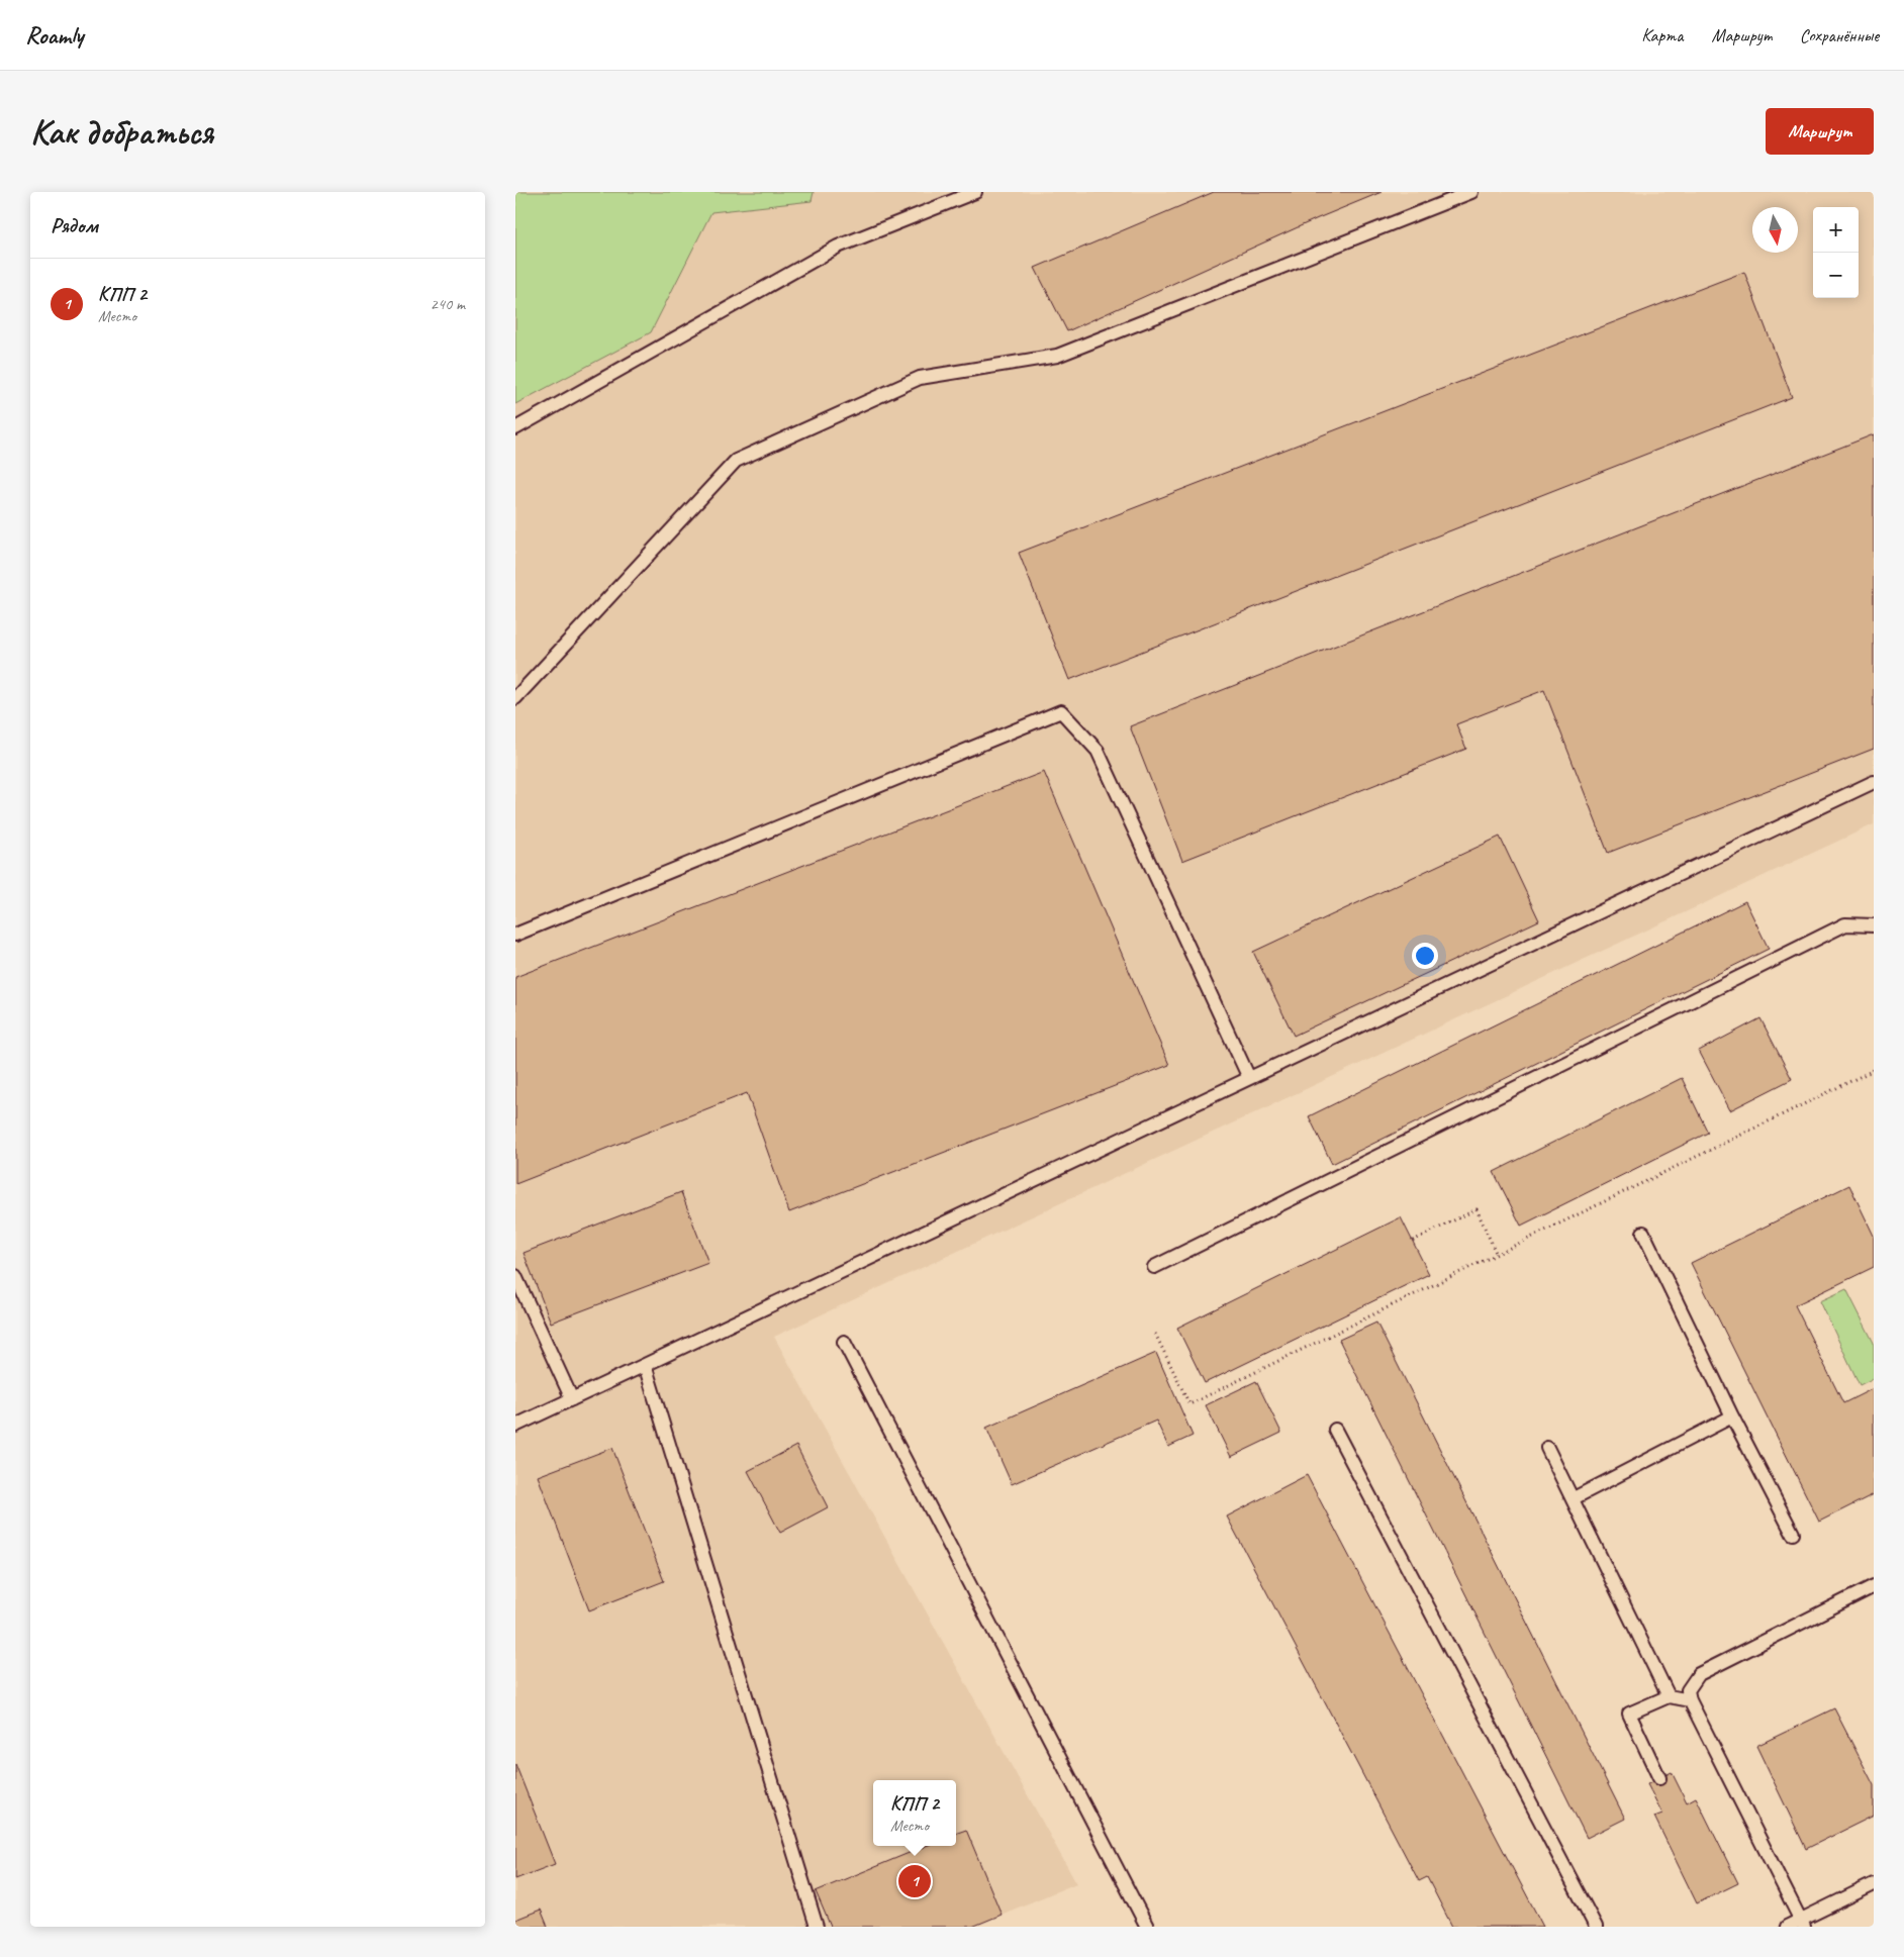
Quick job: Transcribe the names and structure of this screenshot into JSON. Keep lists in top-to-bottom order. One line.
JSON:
{"north":"bottom","page":{"header":"Roamly","nav":["Карта","Маршрут","Сохранённые"],"buttons":"Маршрут","title":"Как добраться","heading":"Рядом","map_buttons":["+","−"],"list":[{"mark":"1","name":"КПП 2","note":"Место","value":"240 m"}],"popup":["КПП 2","Место"],"pins":"1"}}
